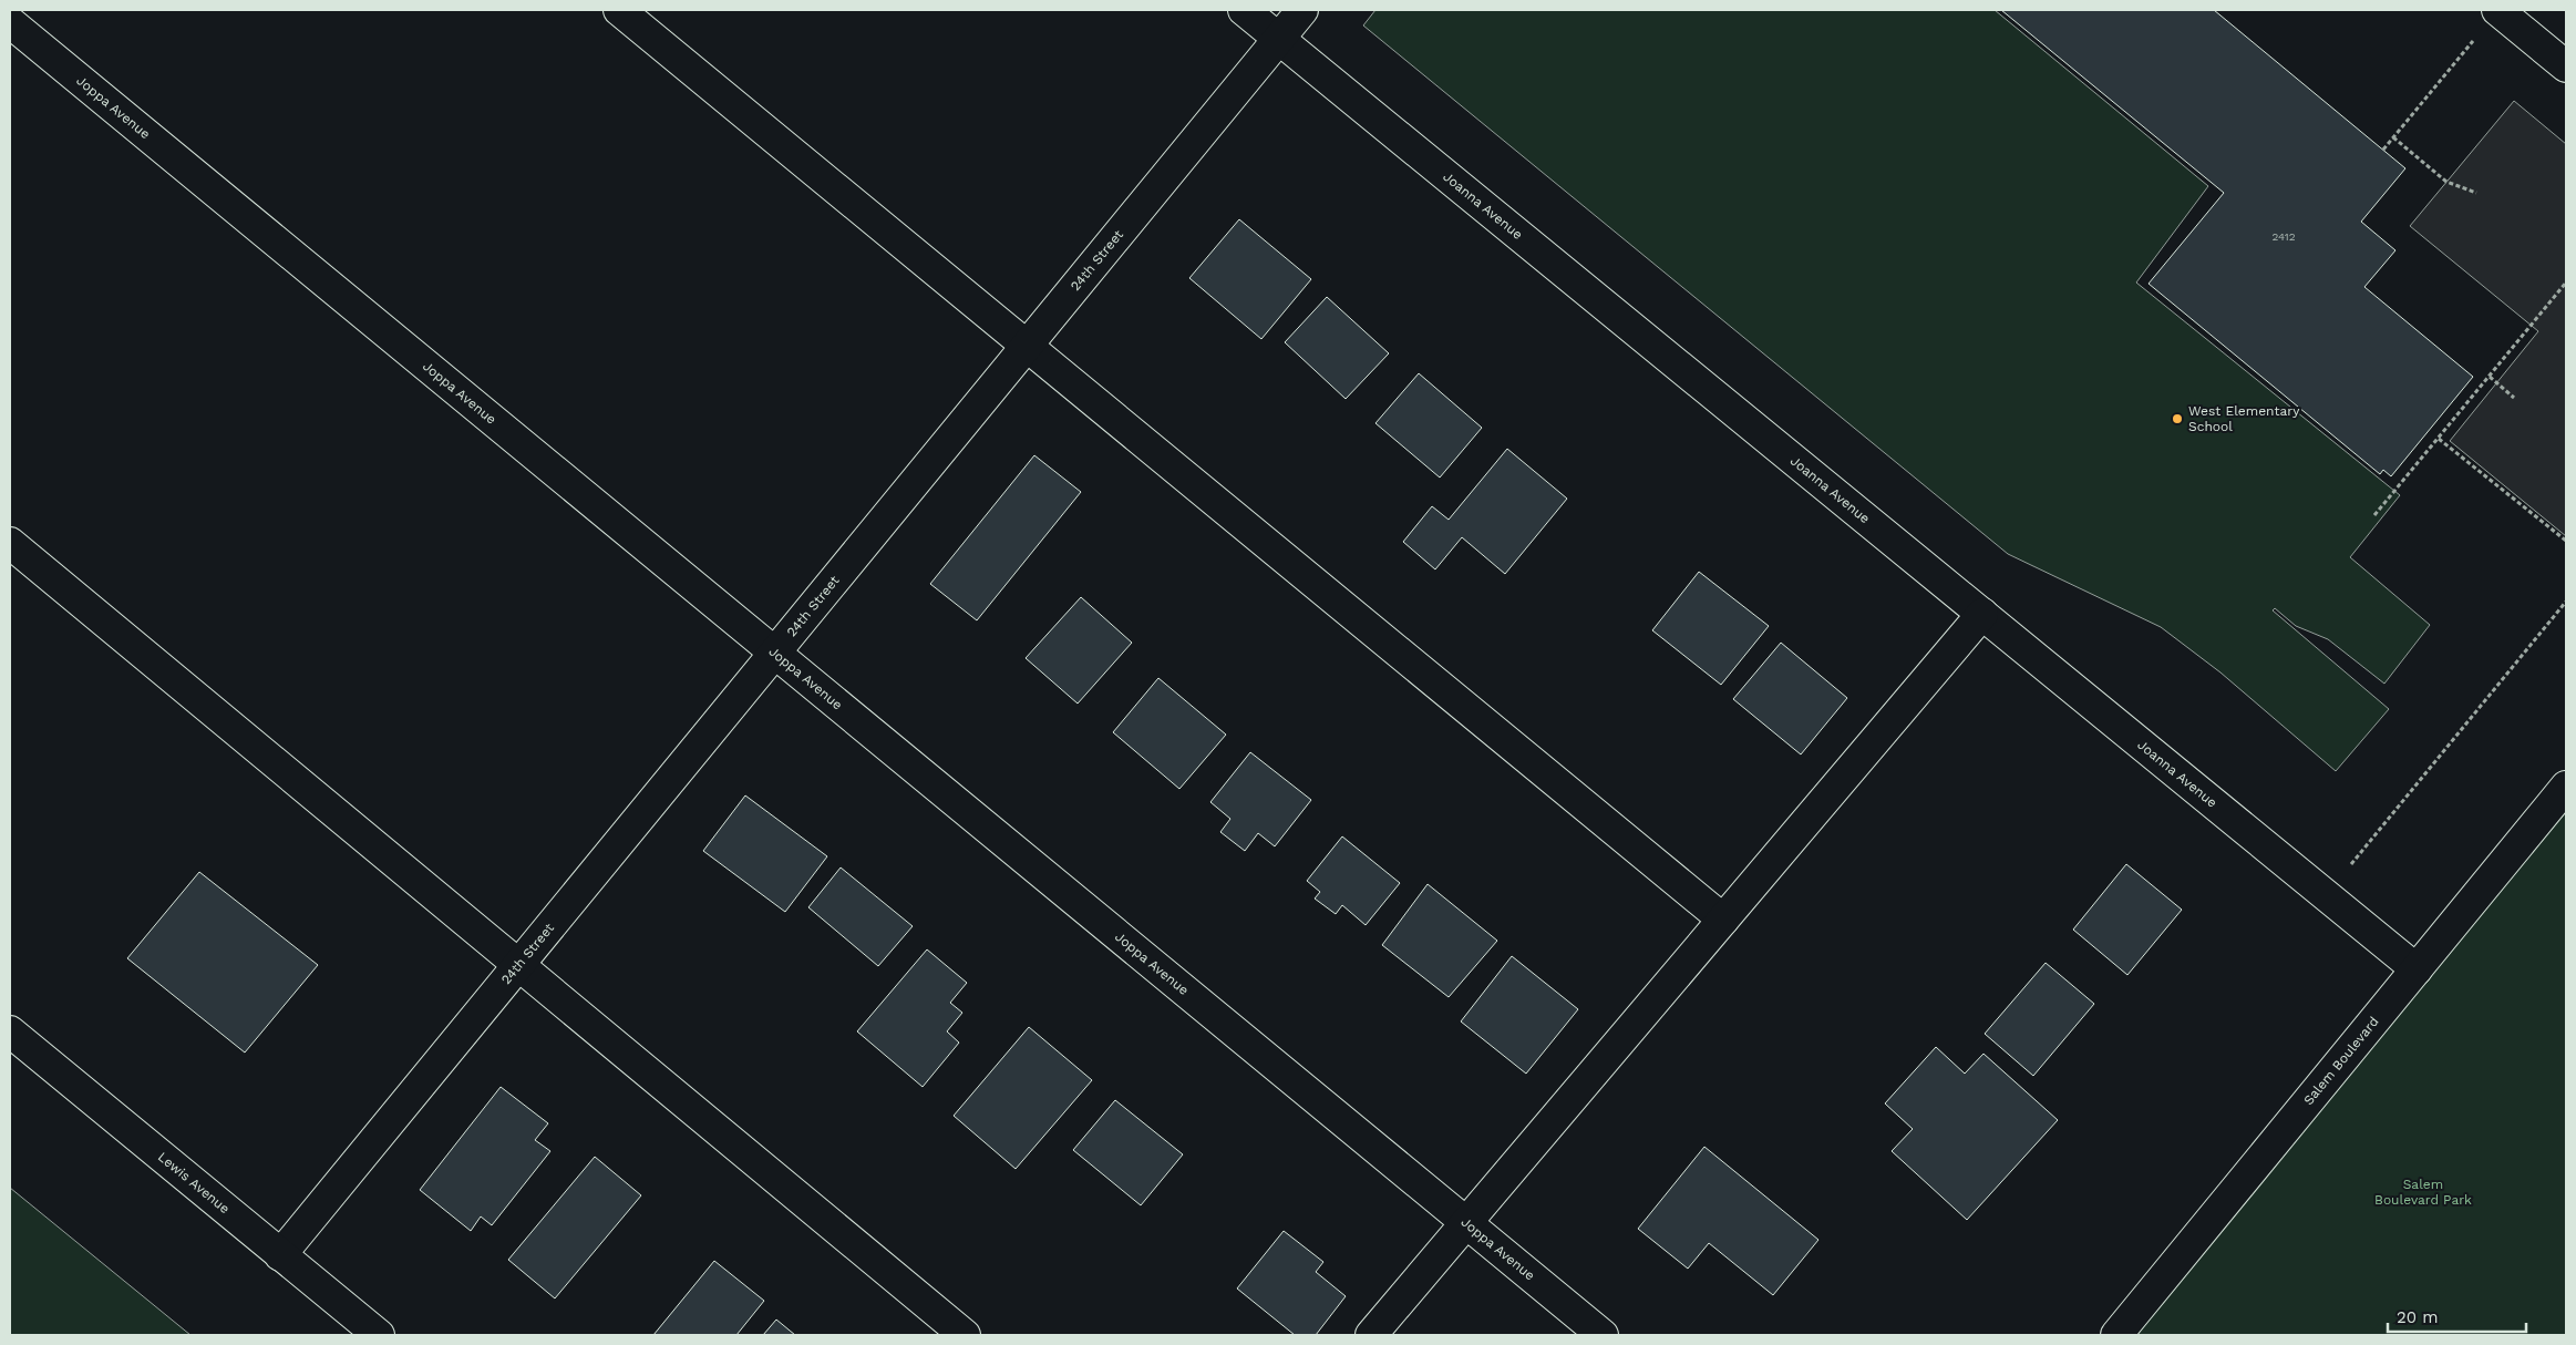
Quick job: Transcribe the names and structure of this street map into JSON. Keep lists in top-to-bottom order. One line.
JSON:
{"streets":{"street":["Joppa Avenue","Joanna Avenue","24th Street","Salem Boulevard","Lewis Avenue"]},"crossings":[["Joppa Avenue","24th Street"],["Joanna Avenue","24th Street"],["Joanna Avenue","Salem Boulevard"],["24th Street","Lewis Avenue"]],"parks":["Salem Boulevard Park"],"places":["West Elementary School"],"house_numbers":["2412"],"scale_bar":"20 m"}
